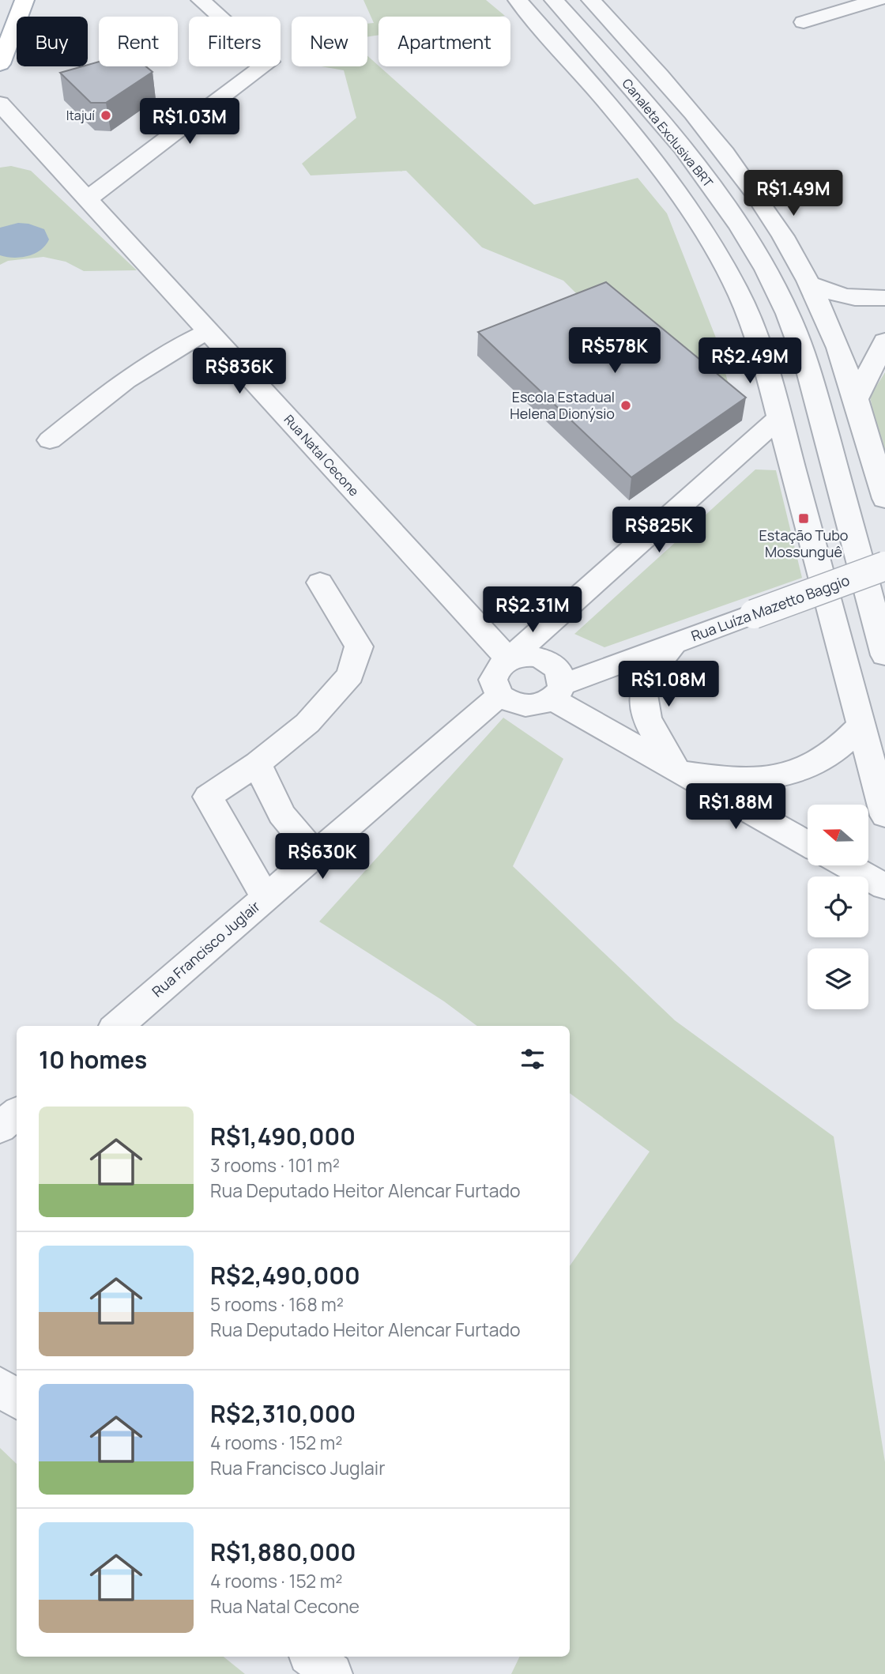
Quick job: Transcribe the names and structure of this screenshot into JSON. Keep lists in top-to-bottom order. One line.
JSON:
{"streets":{"street":["Canaleta Exclusiva BRT","Rua Natal Cecone","Rua Luíza Mazetto Baggio","Rua Francisco Juglair"]},"crossings":[["Rua Natal Cecone","Rua Luíza Mazetto Baggio"],["Rua Natal Cecone","Rua Francisco Juglair"],["Rua Luíza Mazetto Baggio","Rua Francisco Juglair"]],"places":{"other":["Itajuí","Escola Estadual Helena Dionýsio"],"transit":["Estação Tubo Mossunguê"]},"north":"left","page":{"chip":["Buy","Rent","Filters","New","Apartment"],"price":["R$1.03M","R$1.49M","R$578K","R$2.49M","R$836K","R$825K","R$2.31M","R$1.08M","R$1.88M","R$630K"],"heading":"10 homes","list":[{"name":"R$1,490,000","note":"3 rooms · 101 m² · Rua Deputado Heitor Alencar Furtado"},{"name":"R$2,490,000","note":"5 rooms · 168 m² · Rua Deputado Heitor Alencar Furtado"},{"name":"R$2,310,000","note":"4 rooms · 152 m² · Rua Francisco Juglair"},{"name":"R$1,880,000","note":"4 rooms · 152 m² · Rua Natal Cecone"}]}}
